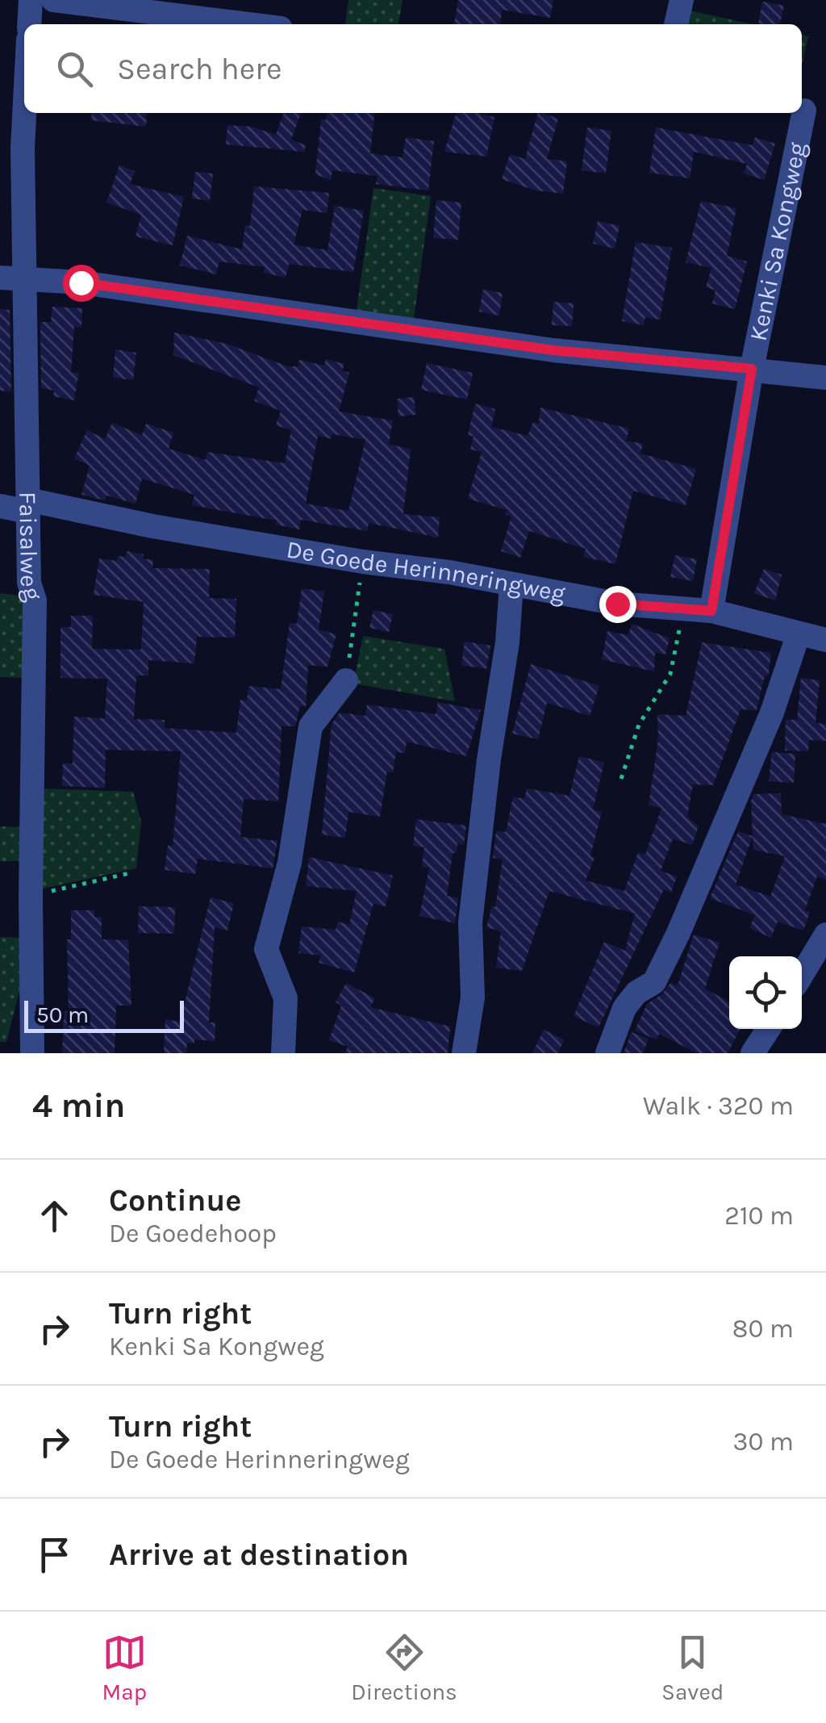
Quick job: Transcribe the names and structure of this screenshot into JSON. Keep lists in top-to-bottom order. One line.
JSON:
{"streets":{"street":["Kenki Sa Kongweg","Faisalweg","De Goede Herinneringweg"]},"crossings":[["Kenki Sa Kongweg","De Goede Herinneringweg"],["Faisalweg","De Goede Herinneringweg"]],"scale_bar":"50 m","page":{"search":"Search here","scale":"50 m","heading":["4 min","Walk · 320 m"],"list":[["Continue","De Goedehoop","210 m"],["Turn right","Kenki Sa Kongweg","80 m"],["Turn right","De Goede Herinneringweg","30 m"],"Arrive at destination"],"nav":["Map","Directions","Saved"]}}
